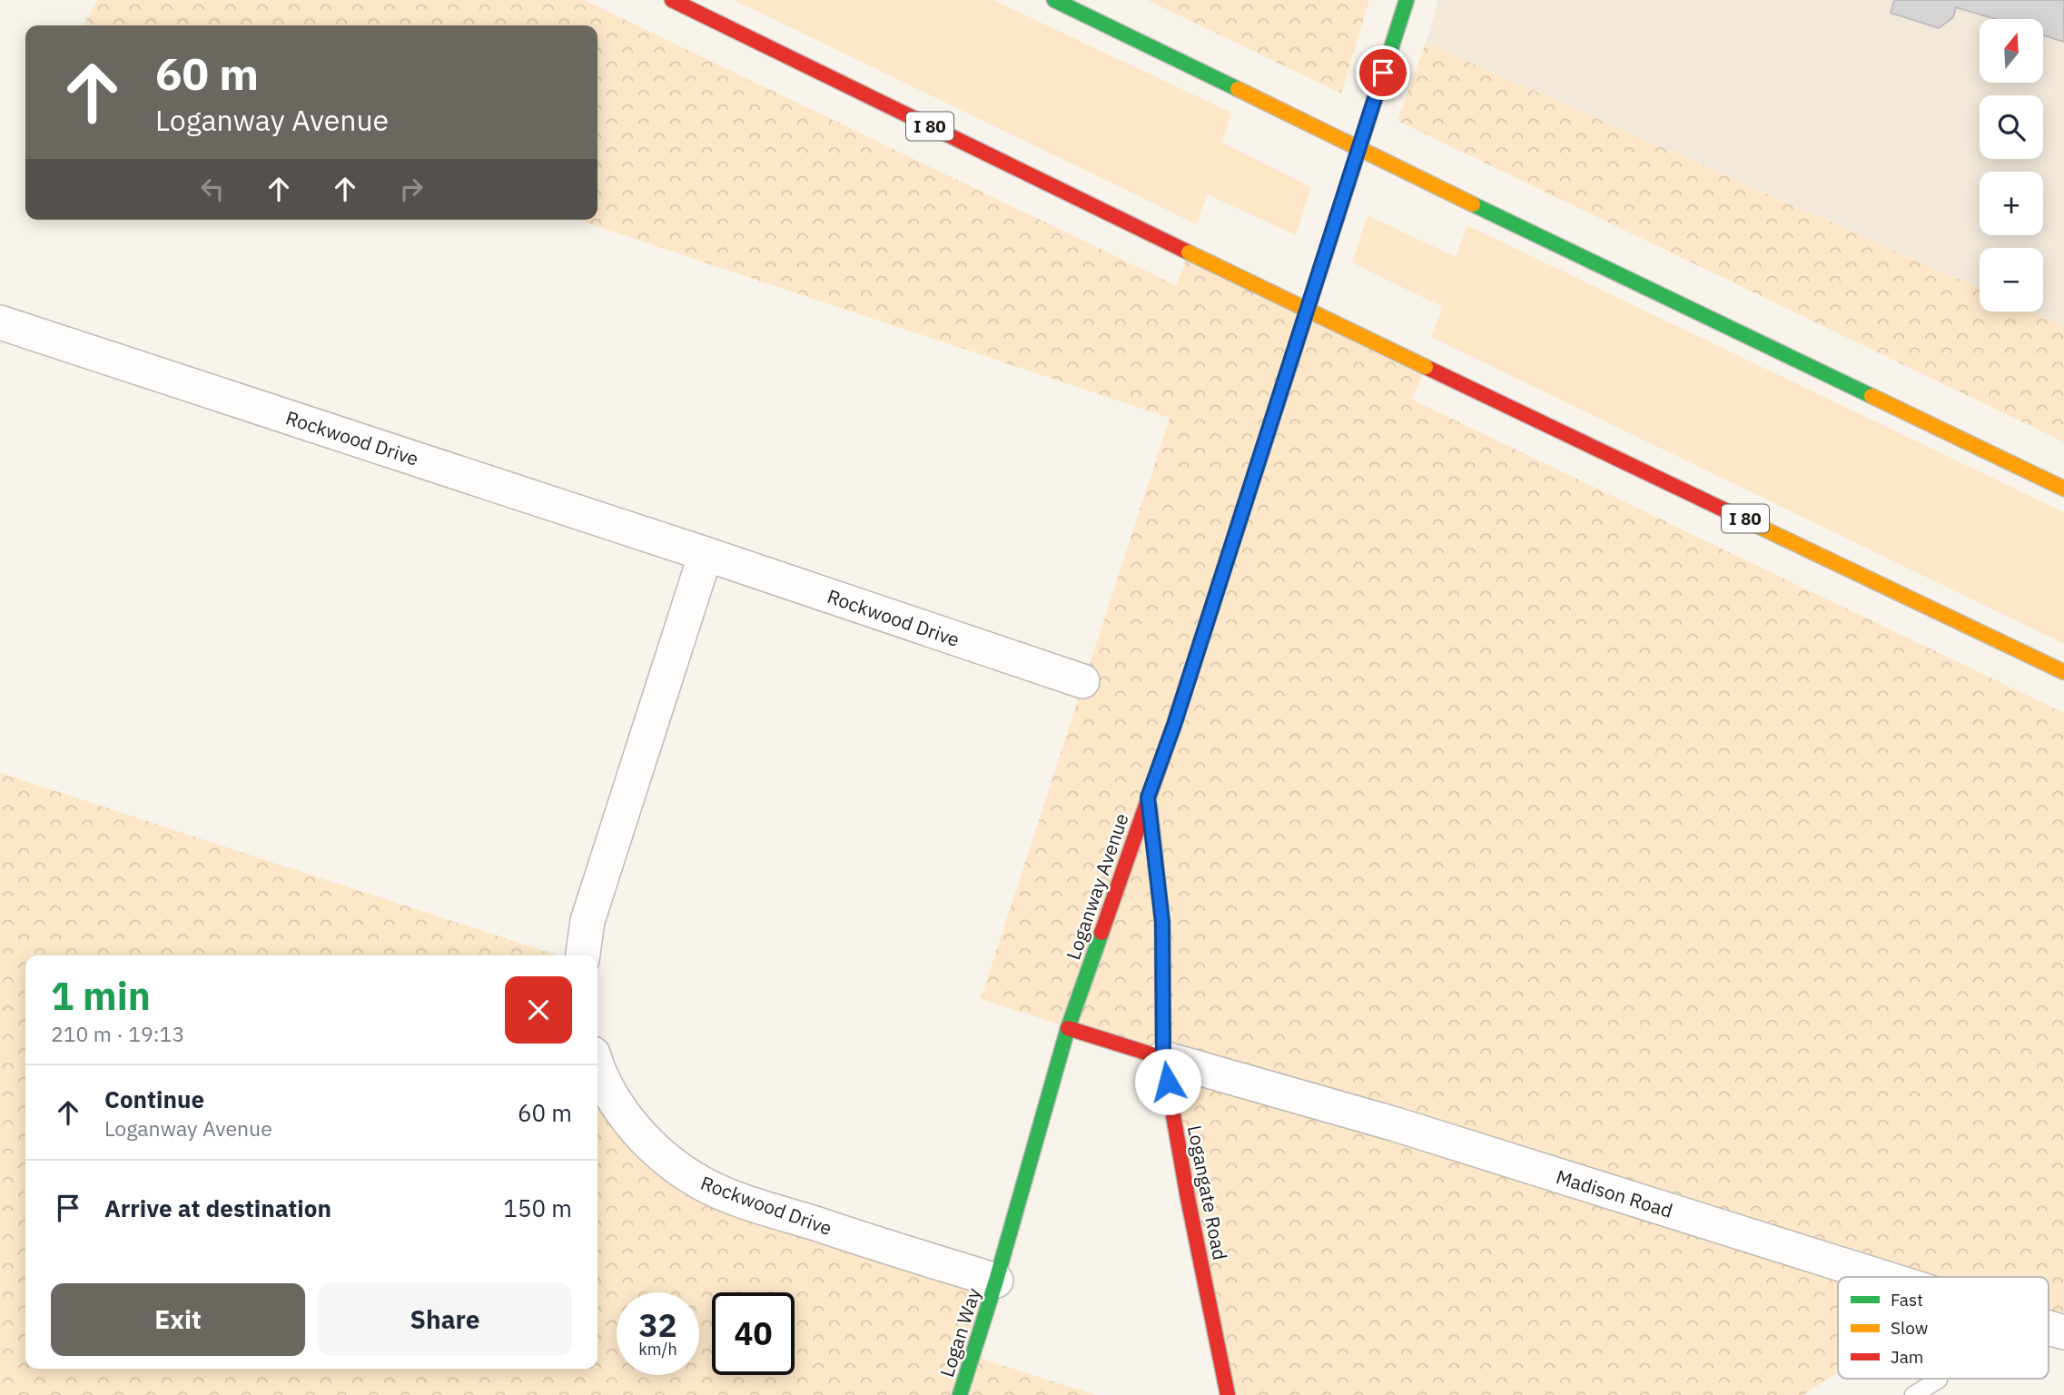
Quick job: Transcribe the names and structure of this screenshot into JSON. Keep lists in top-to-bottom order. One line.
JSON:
{"streets":{"main road":["I 80","Loganway Avenue","Logangate Road","Logan Way"],"street":["Rockwood Drive","Madison Road"]},"crossings":[["Rockwood Drive","Loganway Avenue"],["Rockwood Drive","Logan Way"],["Loganway Avenue","Logangate Road"],["Loganway Avenue","Logan Way"],["Logangate Road","Madison Road"]],"legend":["Fast","Slow","Jam"],"north":"top","page":{"map_buttons":["+","−"],"turn":["60 m","Loganway Avenue"],"heading":["1 min","210 m · 19:13"],"list":[{"name":"Continue","note":"Loganway Avenue","value":"60 m"},{"name":"Arrive at destination","value":"150 m"}],"buttons":["Exit","Share"],"speed":"32 km/h","limit":"40"}}
